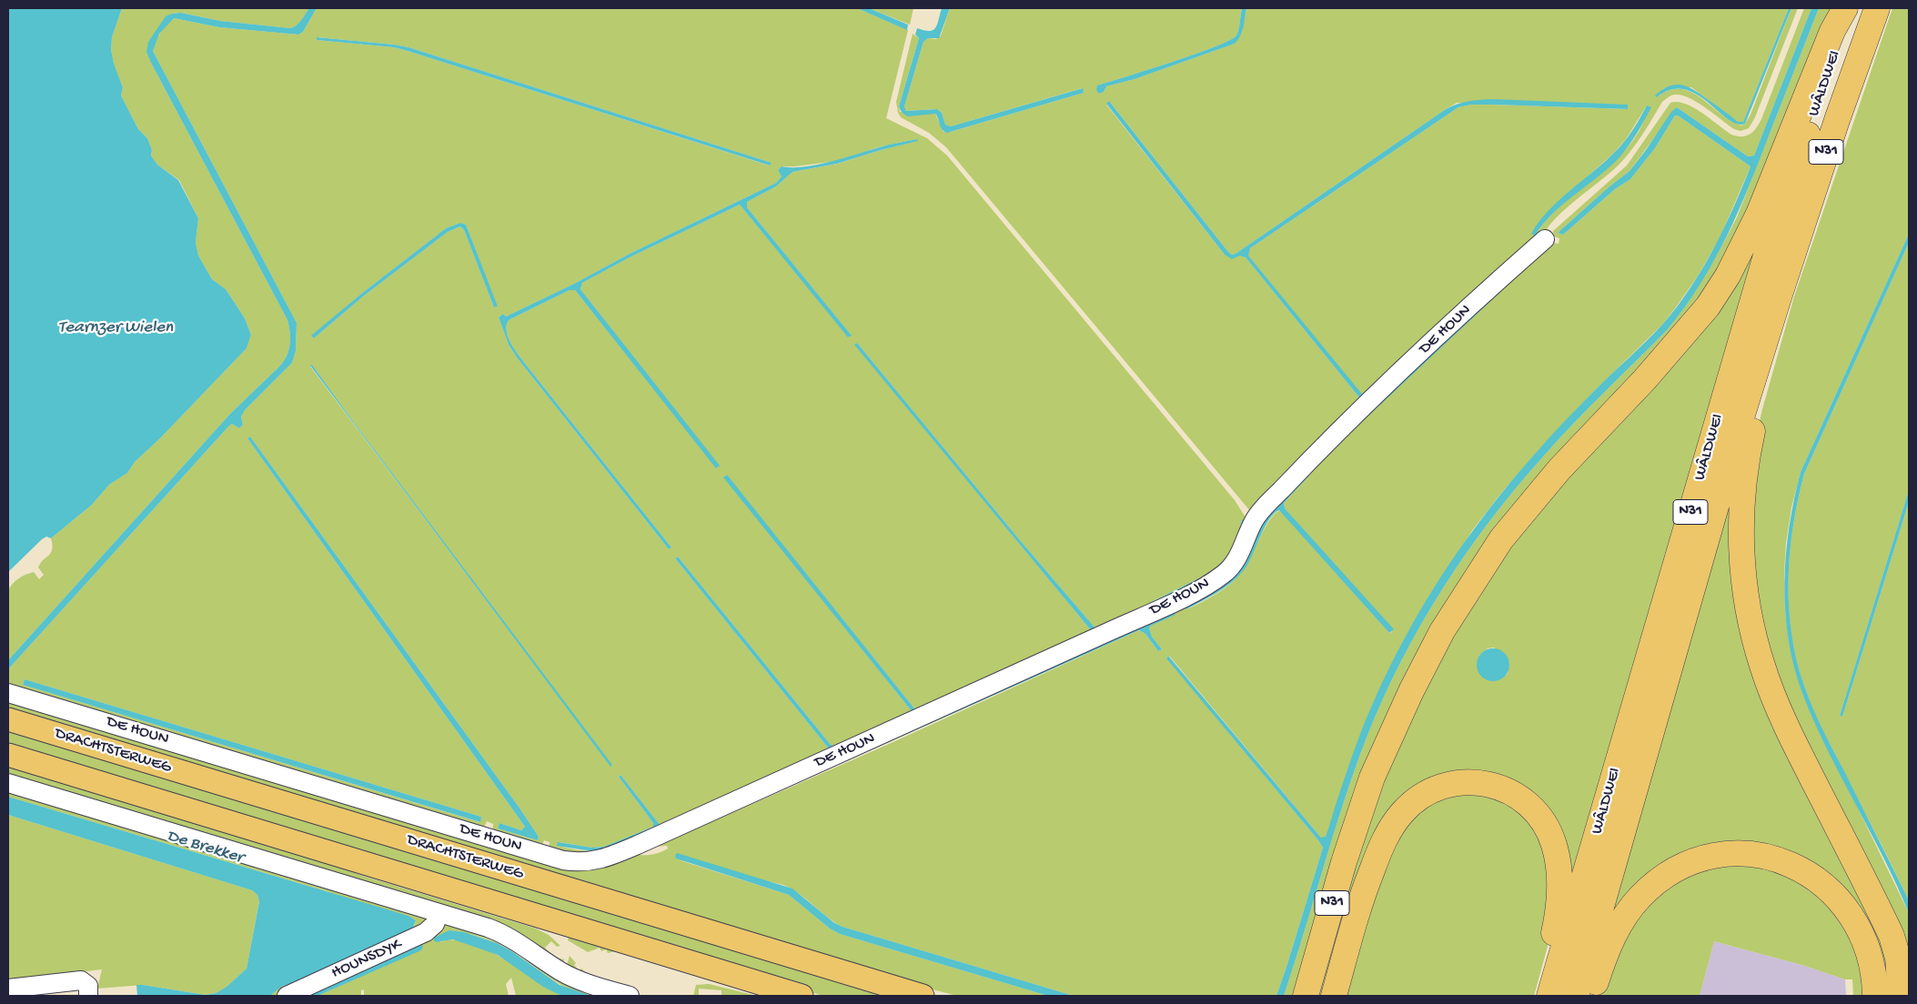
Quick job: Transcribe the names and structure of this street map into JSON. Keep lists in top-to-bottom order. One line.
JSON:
{"streets":{"highway":["WÂLDWEI","N31"],"main road":["DRACHTSTERWEG"],"street":["DE HOUN","HOUNSDYK"]},"crossings":[["WÂLDWEI","N31"]],"water":["Tearnzer Wielen","De Brekker"]}
